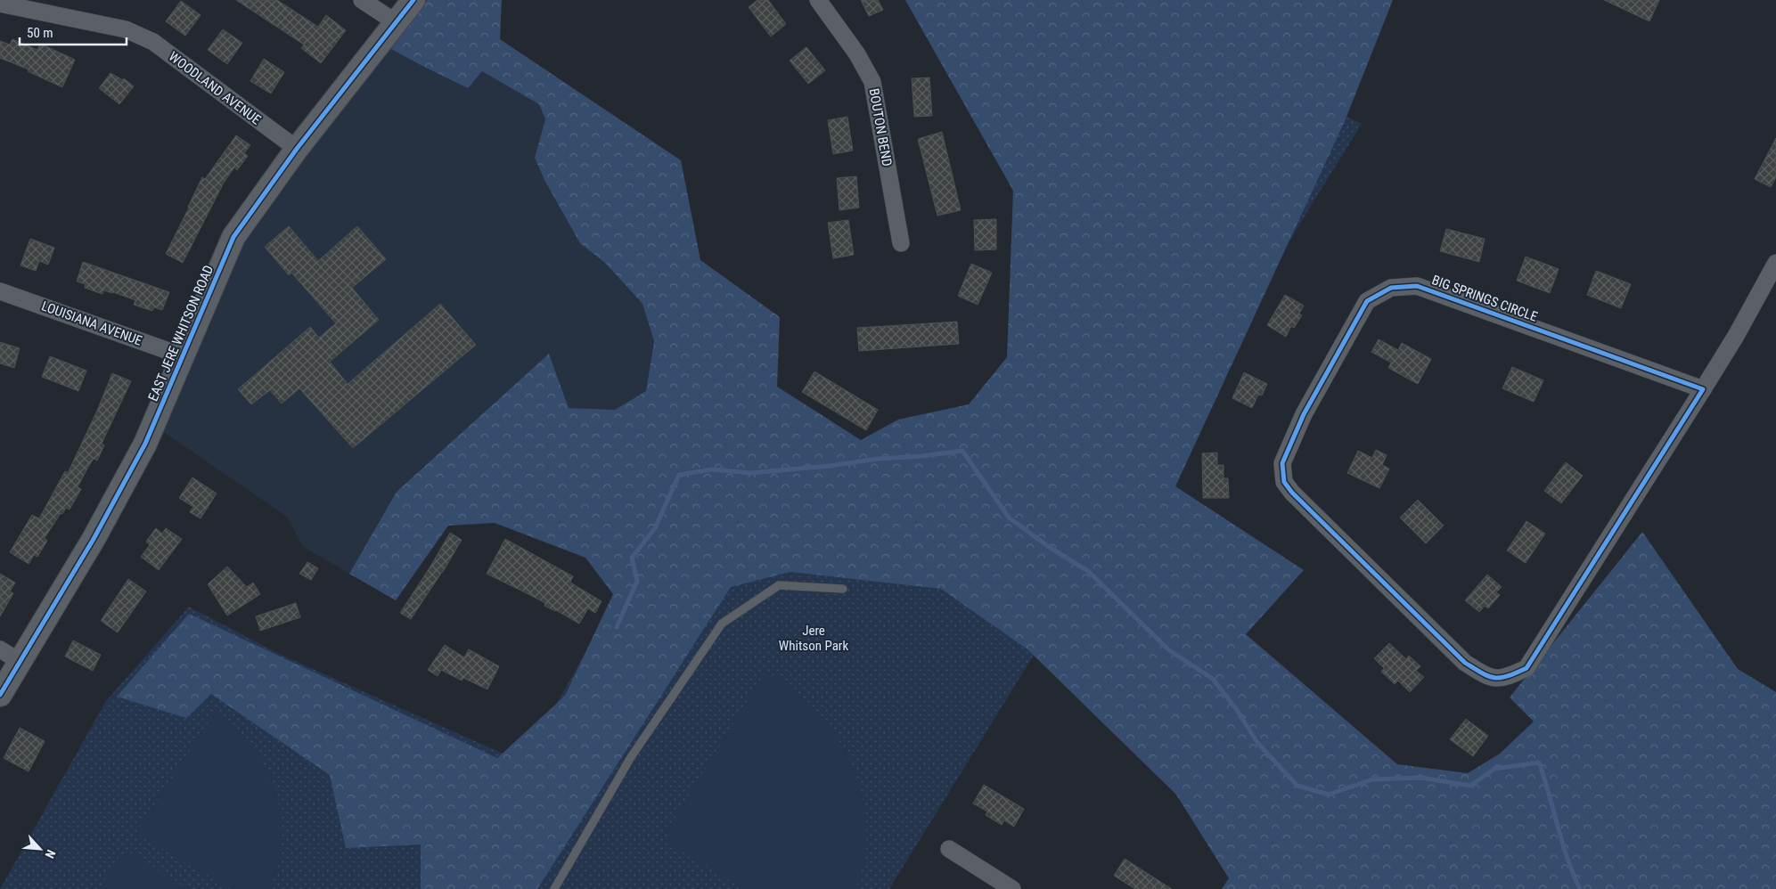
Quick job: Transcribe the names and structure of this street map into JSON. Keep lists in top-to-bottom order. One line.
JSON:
{"streets":{"street":["WOODLAND AVENUE","BOUTON BEND","BIG SPRINGS CIRCLE","LOUISIANA AVENUE","EAST JERE WHITSON ROAD"]},"crossings":[["WOODLAND AVENUE","EAST JERE WHITSON ROAD"],["LOUISIANA AVENUE","EAST JERE WHITSON ROAD"]],"parks":["Jere Whitson Park"],"scale_bar":"50 m","north":"bottom right"}
